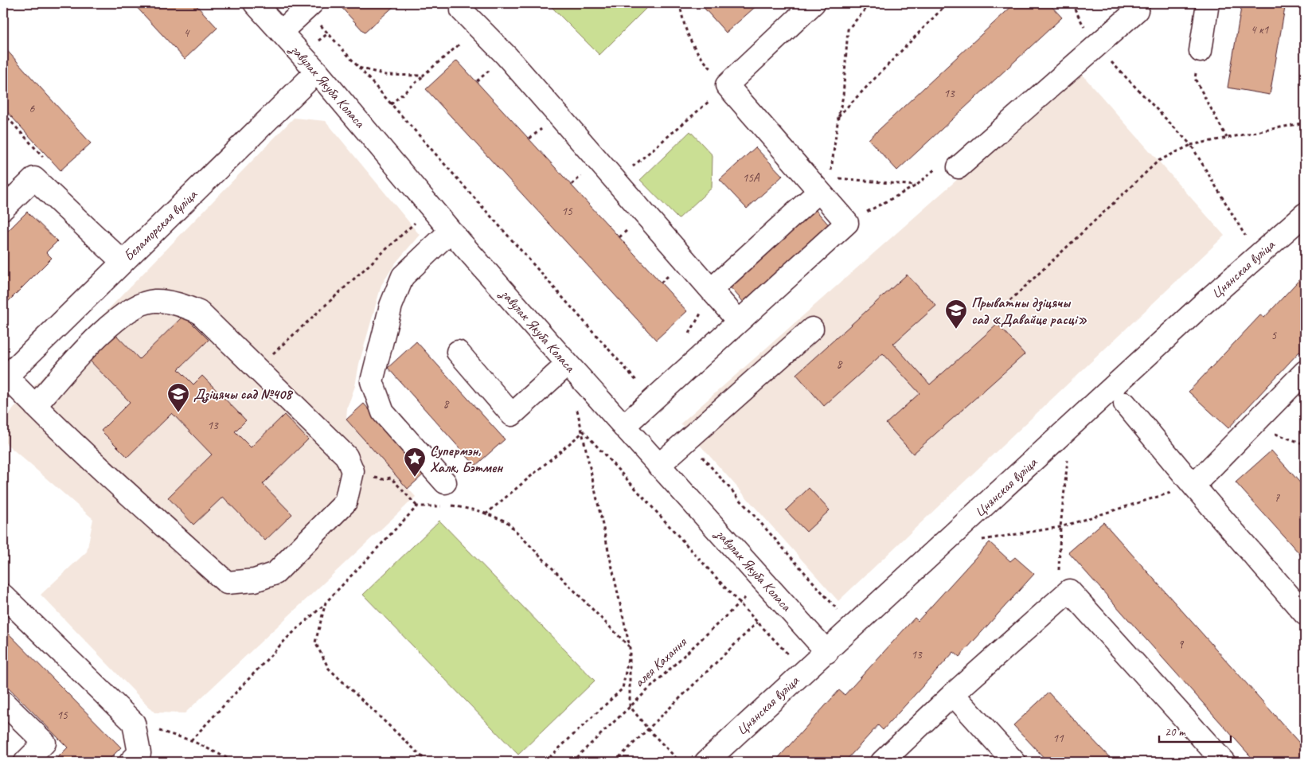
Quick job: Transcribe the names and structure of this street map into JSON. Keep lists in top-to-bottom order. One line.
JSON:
{"streets":{"street":["завулак Якуба Коласа","Беламорская вуліца","Цнянская вуліца"],"path":["алея Кахання"]},"crossings":[["завулак Якуба Коласа","Беламорская вуліца"],["завулак Якуба Коласа","Цнянская вуліца"],["завулак Якуба Коласа","алея Кахання"]],"places":{"school or university":["Прыватны дзіцячы сад «Давайце расці»","Дзіцячы сад №408"],"place":["Супермэн, Халк, Бэтмен"]},"house_numbers":["4 к1","4","13","6","15А","15","5","8","8","13","7","9","13","15","11"],"scale_bar":"20 m"}
